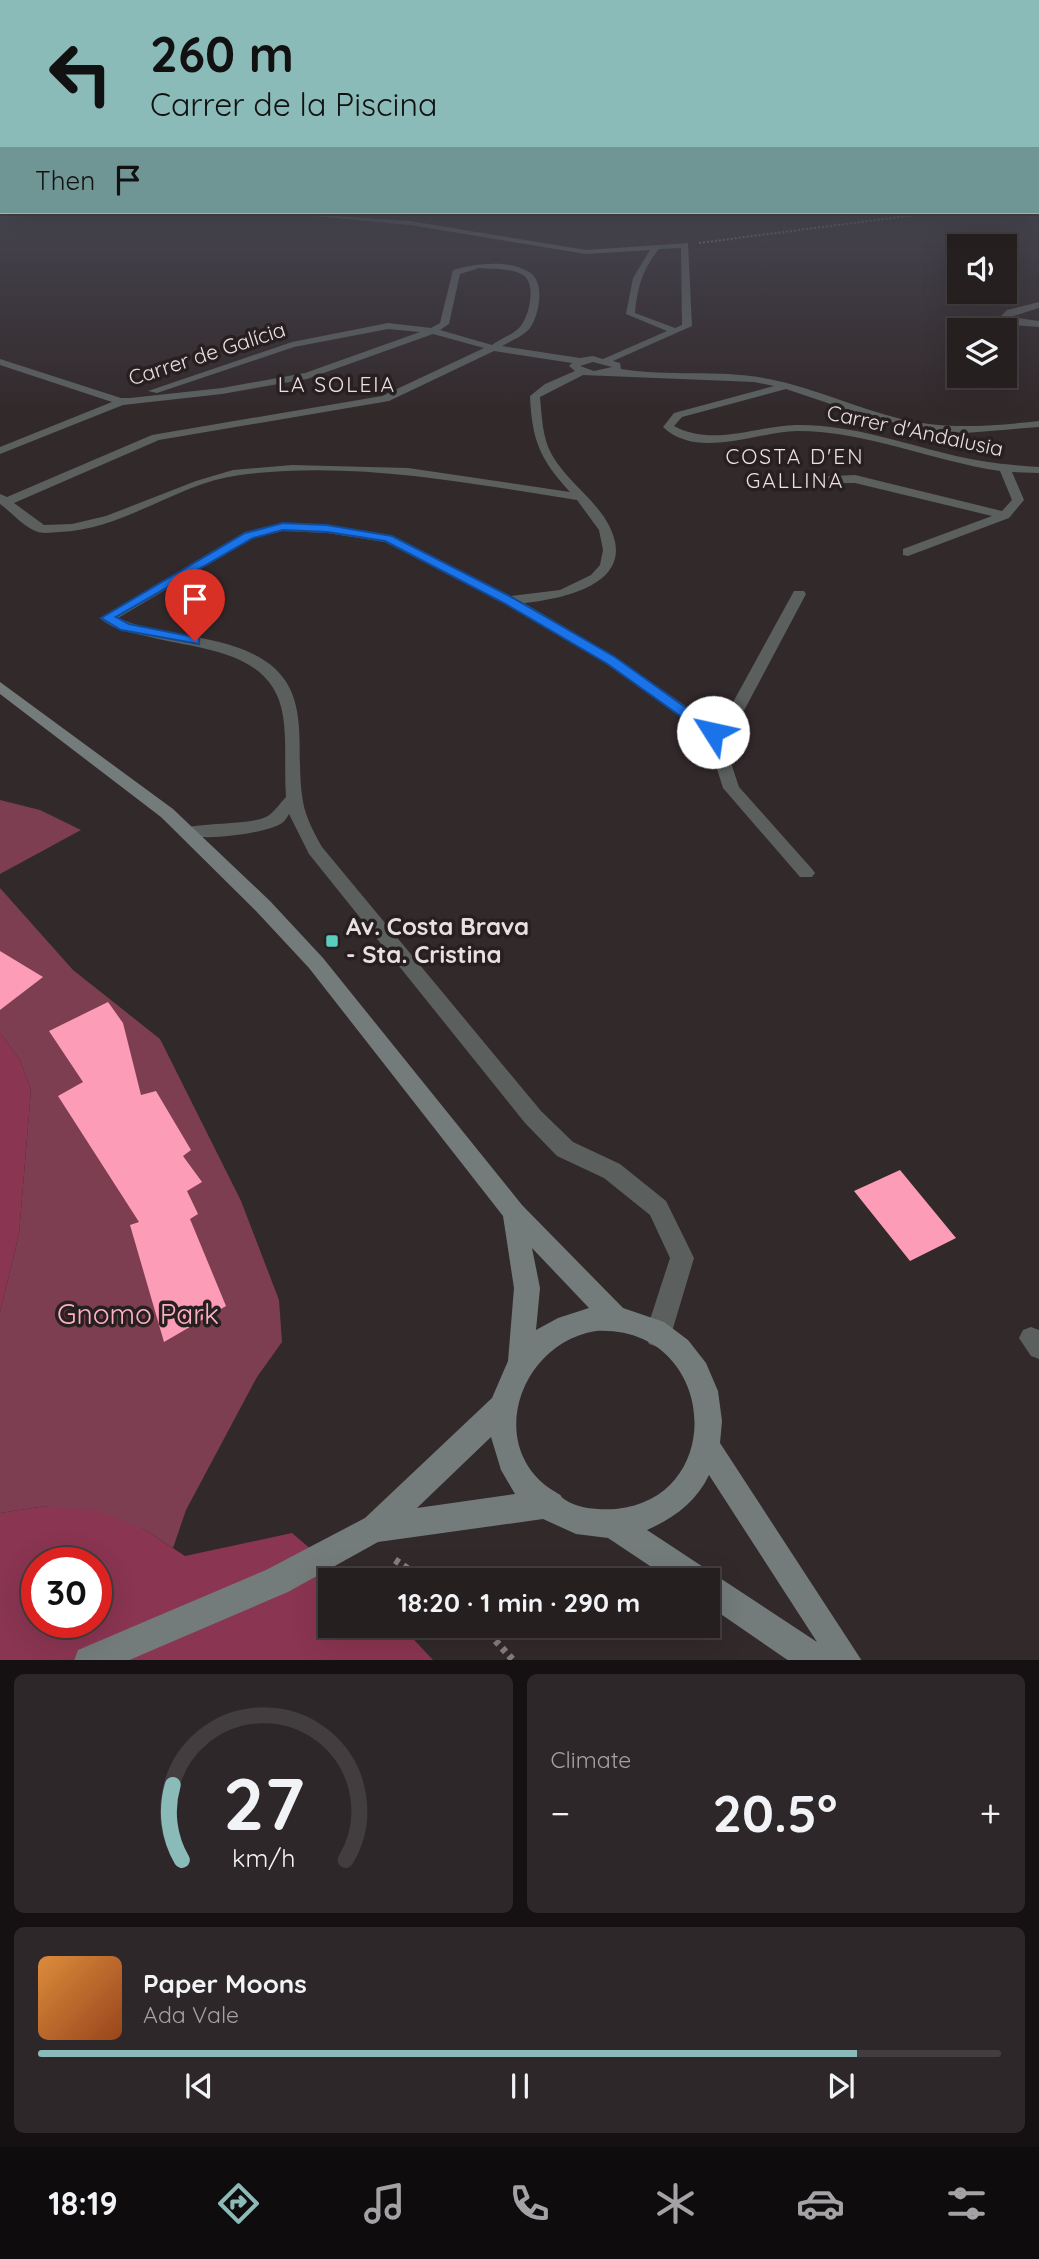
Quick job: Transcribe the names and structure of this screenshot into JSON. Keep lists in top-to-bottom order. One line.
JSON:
{"streets":{"street":["Carrer de Galícia","Carrer d'Andalusia"]},"districts":["LA SOLEIA","COSTA D'EN GALLINA"],"parks":["Gnomo Park"],"places":{"transit":["Av. Costa Brava - Sta. Cristina"]},"page":{"turn":["260 m","Carrer de la Piscina"],"then":"Then","limit":"30","trip":"18:20 · 1 min · 290 m","tile":"Climate","heat":["−","20.5°","+"],"song":["Paper Moons","Ada Vale"],"tabs":"18:19","gauge":["27","km/h"]}}
